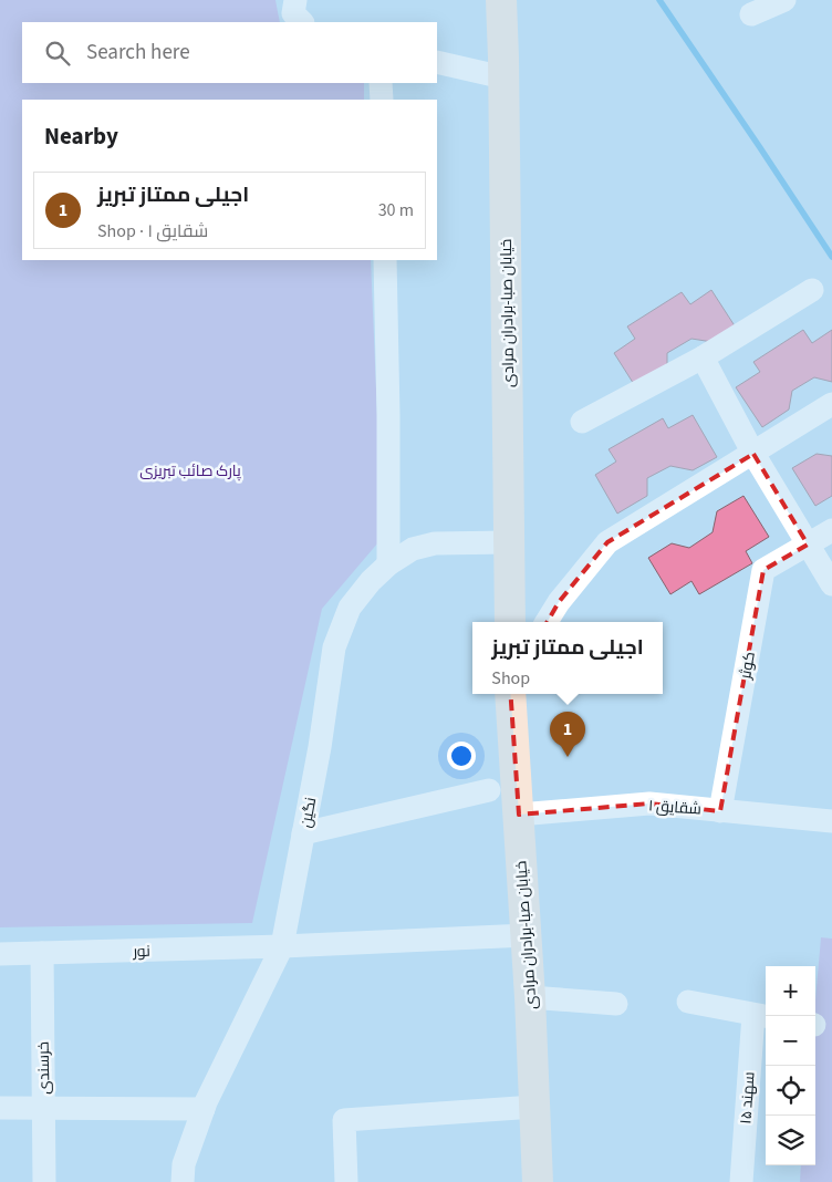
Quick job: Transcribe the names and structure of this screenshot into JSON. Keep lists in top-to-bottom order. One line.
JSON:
{"streets":{"main road":["خیابان صبا-برادران مرادی"],"street":["کوثر","شقایق ۱","نگین","نور","خرسندی","سهند ۱۵"]},"crossings":[["خیابان صبا-برادران مرادی","شقایق ۱"],["خیابان صبا-برادران مرادی","نگین"],["خیابان صبا-برادران مرادی","نور"],["کوثر","شقایق ۱"],["نگین","نور"],["نور","خرسندی"]],"parks":["پارک صائب تبریزی"],"page":{"search":"Search here","heading":"Nearby","list":[{"mark":"1","name":"اجیلی ممتاز تبریز","note":"Shop · شقایق ۱","value":"30 m"}],"popup":["اجیلی ممتاز تبریز","Shop"],"pins":"1","map_buttons":["+","−"]}}
